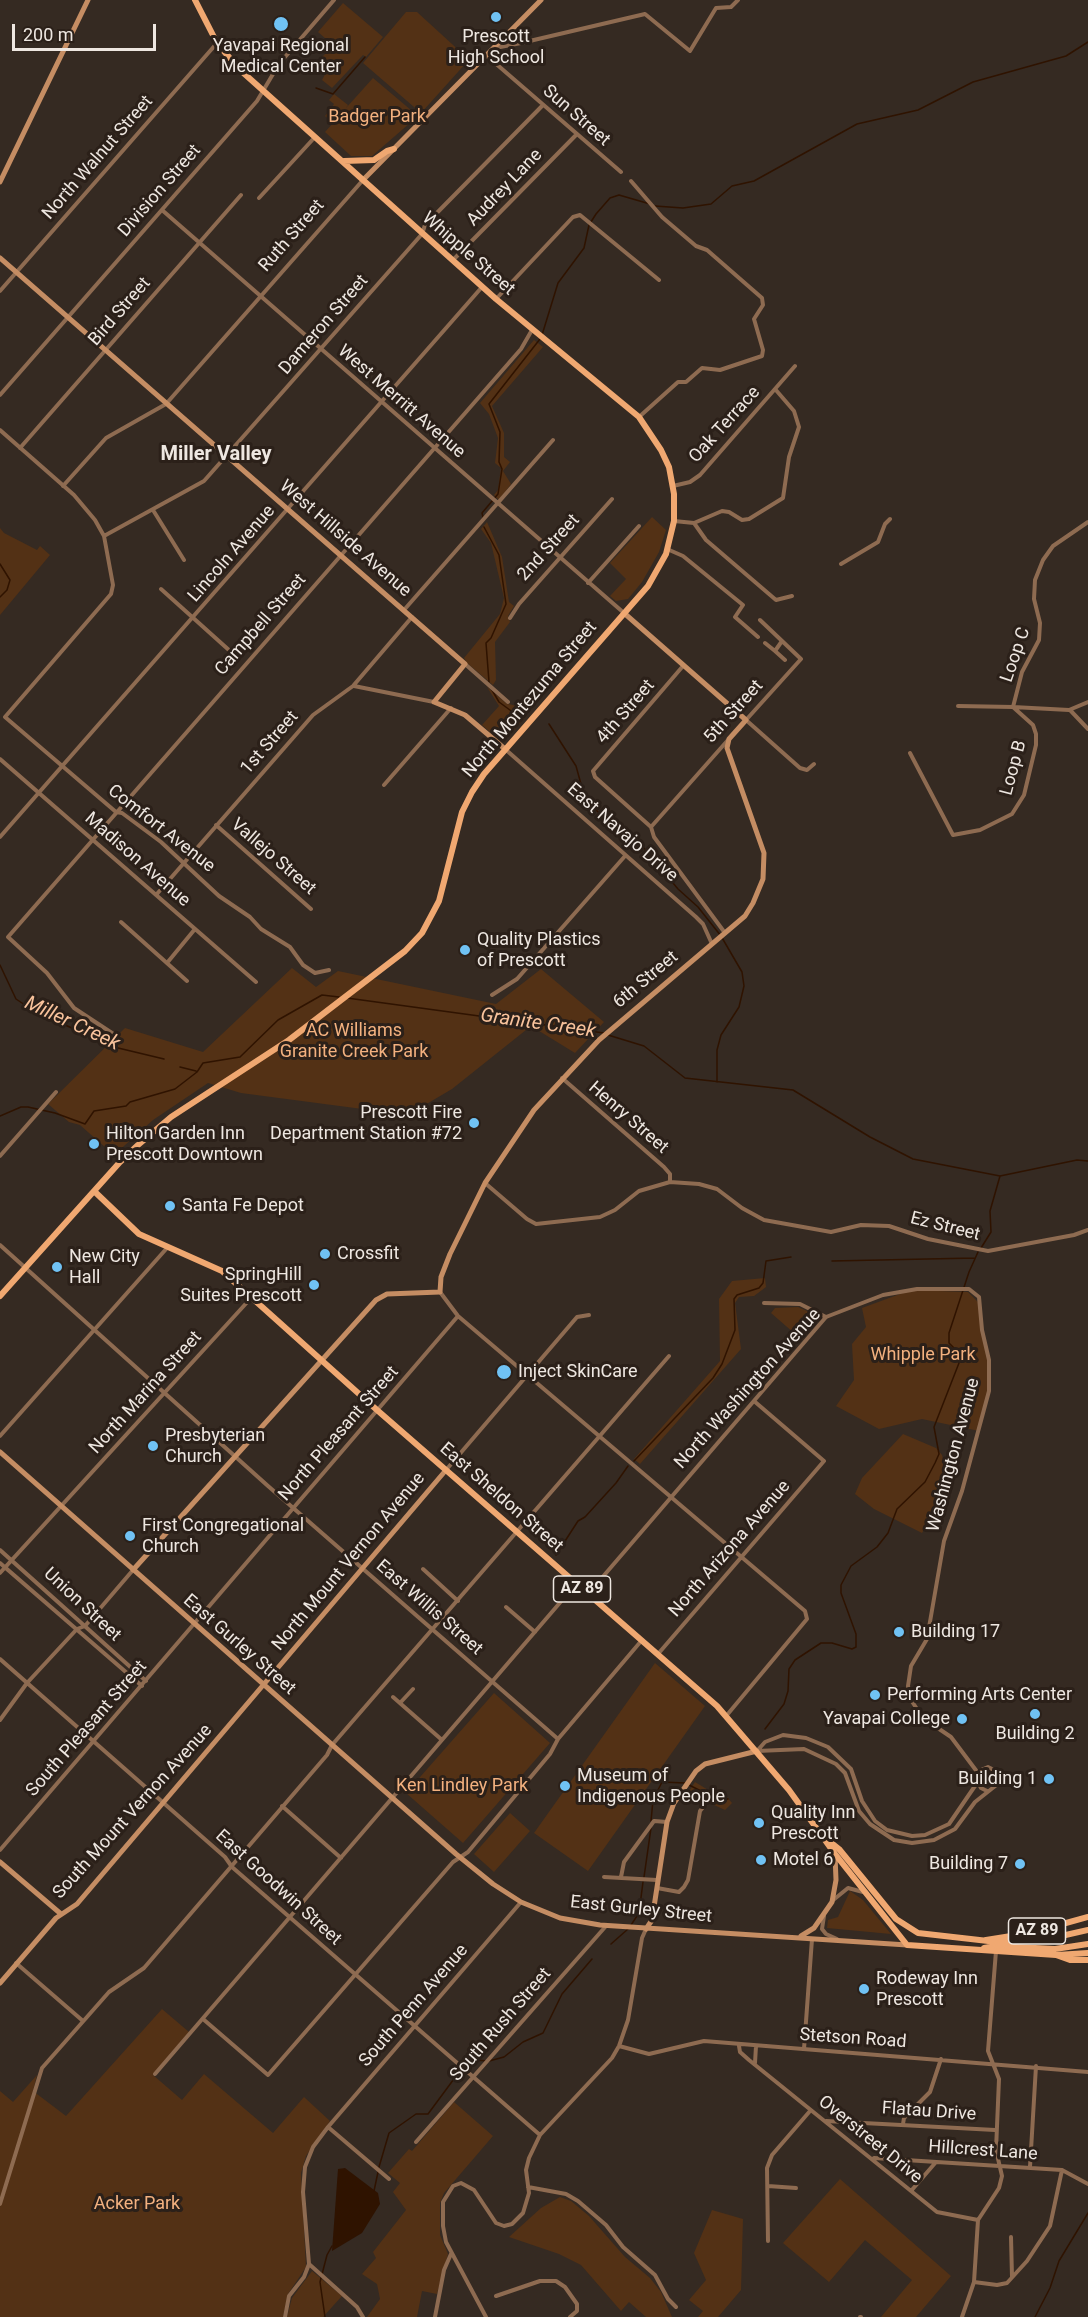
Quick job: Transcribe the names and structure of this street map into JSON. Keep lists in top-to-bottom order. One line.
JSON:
{"streets":{"main road":["Whipple Street","North Montezuma Street","East Sheldon Street","AZ 89","East Gurley Street"],"street":["Sun Street","North Walnut Street","Audrey Lane","Division Street","Ruth Street","Bird Street","Dameron Street","West Merritt Avenue","Oak Terrace","West Hillside Avenue","2nd Street","Lincoln Avenue","Campbell Street","Loop C","4th Street","5th Street","1st Street","Loop B","Comfort Avenue","East Navajo Drive","Vallejo Street","Madison Avenue","6th Street","Henry Street","Ez Street","North Washington Avenue","North Marina Street","North Pleasant Street","Washington Avenue","North Arizona Avenue","North Mount Vernon Avenue","Union Street","East Willis Street","South Pleasant Street","South Mount Vernon Avenue","East Goodwin Street","South Penn Avenue","South Rush Street","Stetson Road","Flatau Drive","Overstreet Drive","Hillcrest Lane"]},"crossings":[["Sun Street","Audrey Lane"],["Sun Street","Ruth Street"],["Sun Street","Dameron Street"],["North Walnut Street","Whipple Street"],["North Walnut Street","West Hillside Avenue"],["Audrey Lane","Whipple Street"],["Division Street","Whipple Street"],["Division Street","West Merritt Avenue"],["Division Street","West Hillside Avenue"],["Ruth Street","Whipple Street"],["Ruth Street","West Merritt Avenue"],["Ruth Street","West Hillside Avenue"],["Whipple Street","Dameron Street"],["Whipple Street","Oak Terrace"],["Whipple Street","Lincoln Avenue"],["Whipple Street","Campbell Street"],["Whipple Street","North Montezuma Street"],["Bird Street","West Merritt Avenue"],["Bird Street","West Hillside Avenue"],["Dameron Street","West Merritt Avenue"],["Dameron Street","West Hillside Avenue"],["Dameron Street","Comfort Avenue"],["West Merritt Avenue","2nd Street"],["West Merritt Avenue","Lincoln Avenue"],["West Merritt Avenue","Campbell Street"],["West Merritt Avenue","North Montezuma Street"],["West Hillside Avenue","Lincoln Avenue"],["West Hillside Avenue","Campbell Street"],["West Hillside Avenue","1st Street"],["Lincoln Avenue","Comfort Avenue"],["Lincoln Avenue","Madison Avenue"],["Campbell Street","Comfort Avenue"],["Campbell Street","Madison Avenue"],["Loop C","Loop B"],["North Montezuma Street","East Navajo Drive"],["North Montezuma Street","East Sheldon Street"],["North Montezuma Street","East Willis Street"],["4th Street","5th Street"],["5th Street","6th Street"],["1st Street","Comfort Avenue"],["1st Street","Vallejo Street"],["1st Street","Madison Avenue"],["East Navajo Drive","6th Street"],["6th Street","Henry Street"],["Henry Street","Ez Street"],["North Washington Avenue","Washington Avenue"],["North Washington Avenue","East Sheldon Street"],["North Washington Avenue","North Arizona Avenue"],["North Marina Street","East Sheldon Street"],["North Marina Street","Union Street"],["North Marina Street","East Willis Street"],["North Marina Street","East Gurley Street"],["North Pleasant Street","East Sheldon Street"],["North Pleasant Street","East Willis Street"],["North Pleasant Street","East Gurley Street"],["North Pleasant Street","South Pleasant Street"],["East Sheldon Street","North Arizona Avenue"],["East Sheldon Street","North Mount Vernon Avenue"],["East Sheldon Street","AZ 89"],["East Sheldon Street","East Gurley Street"],["North Mount Vernon Avenue","East Willis Street"],["North Mount Vernon Avenue","East Gurley Street"],["North Mount Vernon Avenue","South Mount Vernon Avenue"],["Union Street","South Pleasant Street"],["East Gurley Street","South Pleasant Street"],["East Gurley Street","South Mount Vernon Avenue"],["East Gurley Street","South Penn Avenue"],["East Gurley Street","South Rush Street"],["South Pleasant Street","East Goodwin Street"],["South Mount Vernon Avenue","East Goodwin Street"],["East Goodwin Street","South Penn Avenue"],["East Goodwin Street","South Rush Street"],["Stetson Road","Overstreet Drive"],["Flatau Drive","Overstreet Drive"],["Overstreet Drive","Hillcrest Lane"]],"districts":["Miller Valley"],"water":["Miller Creek","Granite Creek"],"parks":["Badger Park","AC Williams Granite Creek Park","Whipple Park","Ken Lindley Park","Acker Park"],"places":["Prescott High School","Yavapai Regional Medical Center","Quality Plastics of Prescott","Prescott Fire Department Station #72","Hilton Garden Inn Prescott Downtown","Santa Fe Depot","Crossfit","New City Hall","SpringHill Suites Prescott","Inject SkinCare","Presbyterian Church","First Congregational Church","Building 17","Performing Arts Center","Building 2","Yavapai College","Building 1","Museum of Indigenous People","Quality Inn Prescott","Motel 6","Building 7","Rodeway Inn Prescott"],"scale_bar":"200 m"}
